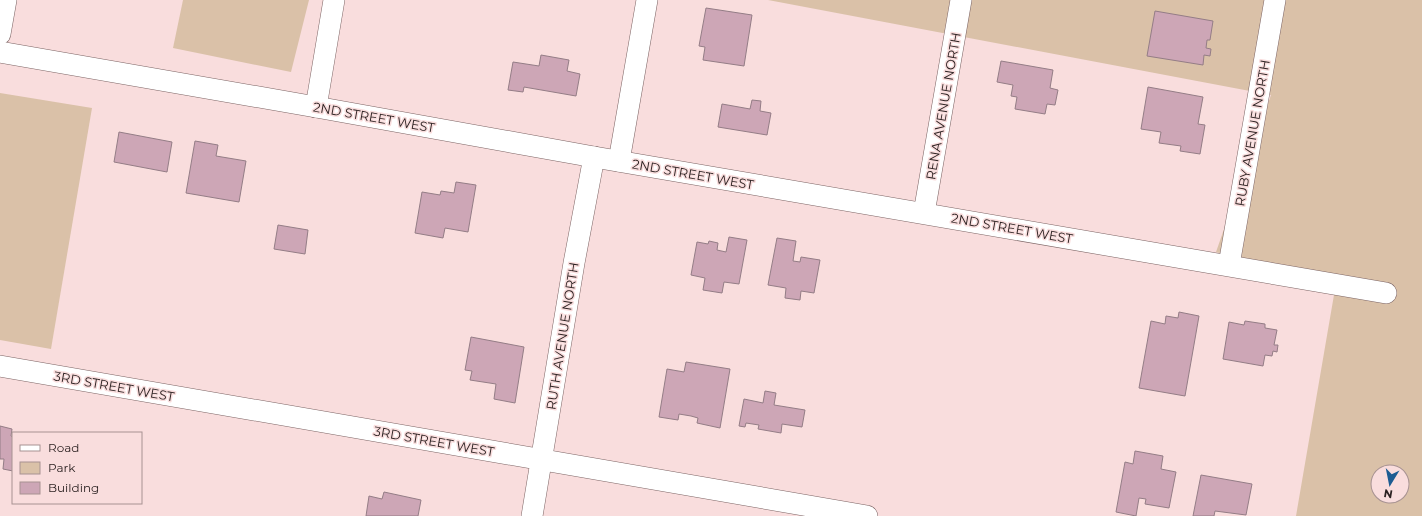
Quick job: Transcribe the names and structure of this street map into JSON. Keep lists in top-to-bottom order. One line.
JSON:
{"streets":{"street":["RENA AVENUE NORTH","2ND STREET WEST","RUBY AVENUE NORTH","RUTH AVENUE NORTH","3RD STREET WEST"]},"crossings":[["RENA AVENUE NORTH","2ND STREET WEST"],["2ND STREET WEST","RUBY AVENUE NORTH"],["2ND STREET WEST","RUTH AVENUE NORTH"],["RUTH AVENUE NORTH","3RD STREET WEST"]],"legend":["Road","Park","Building"],"north":"bottom"}
